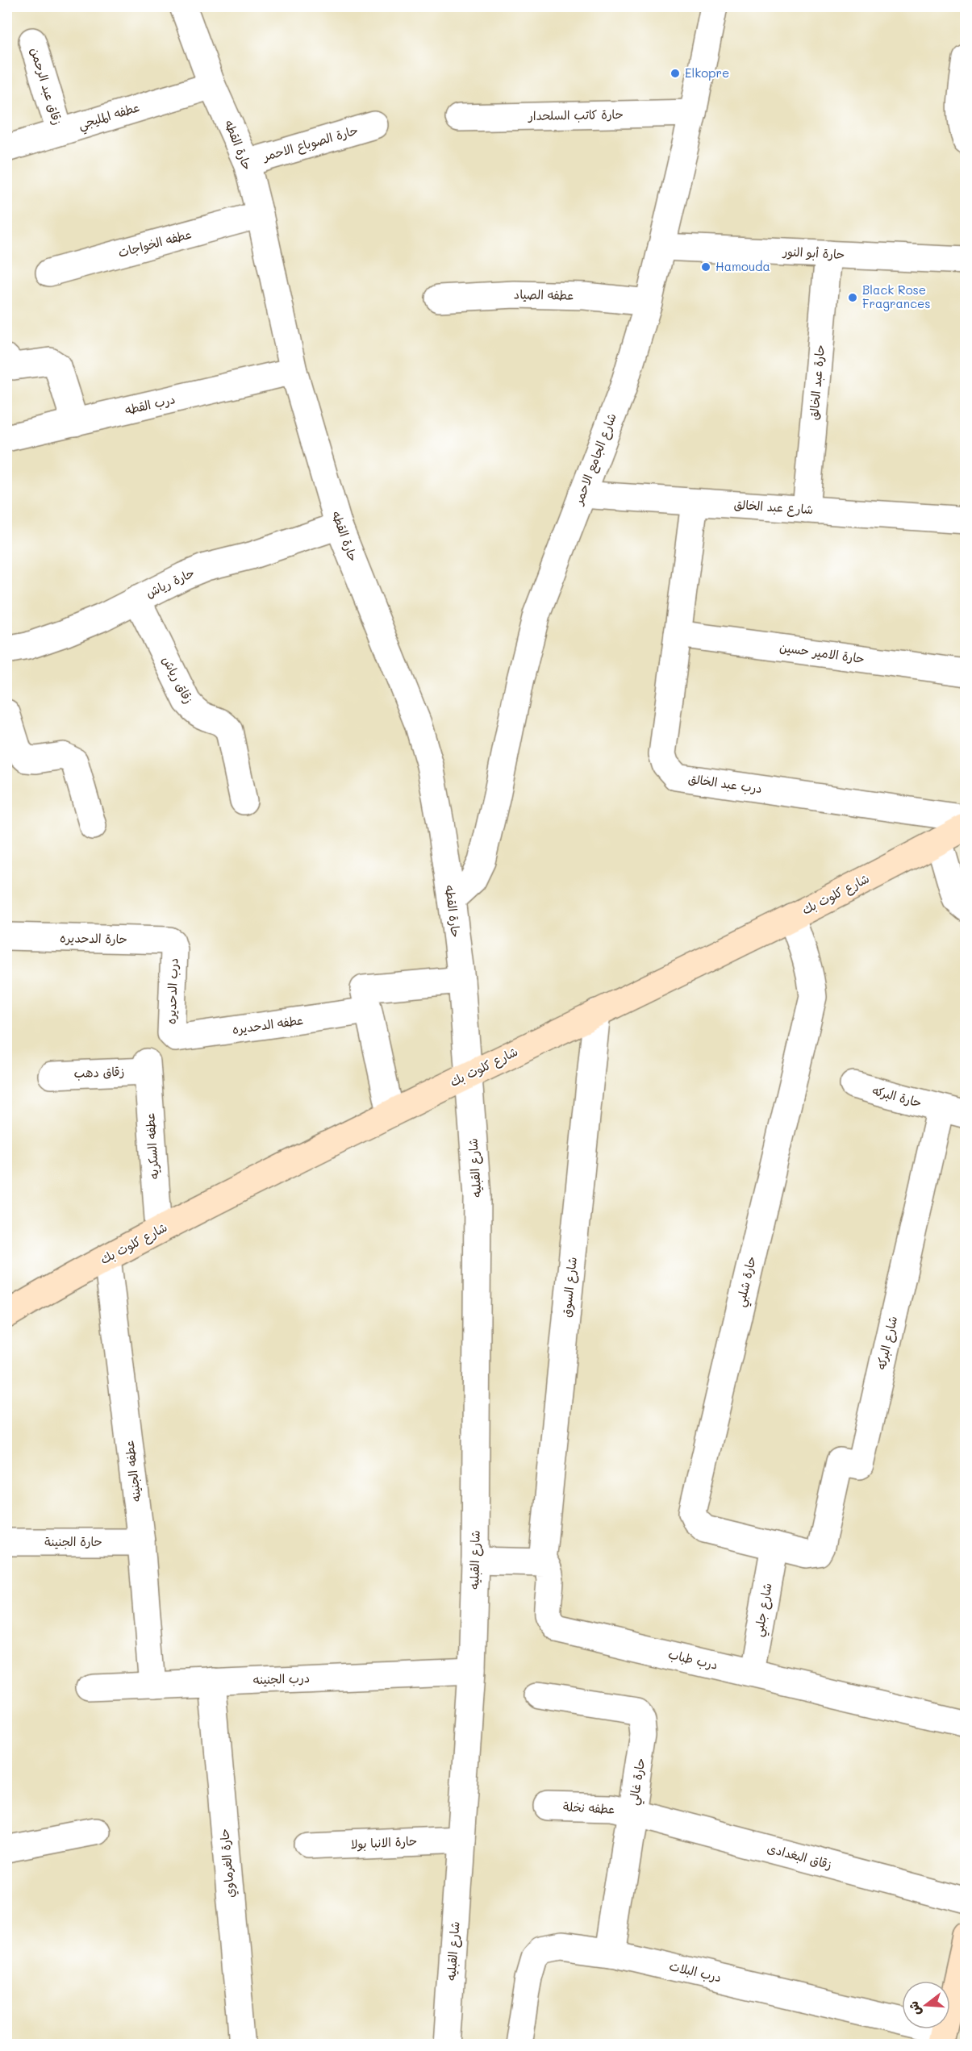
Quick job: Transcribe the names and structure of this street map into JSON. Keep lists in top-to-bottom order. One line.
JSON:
{"streets":{"street":["زقاق عبد الرحمن","حارة كاتب السلحدار","عطفه المليجي","حارة الصوباع الاحمر","حارة القطه","عطفه الخواجات","حارة أبو النور","عطفه الصياد","حارة عبد الخالق","درب القطه","شارع الجامع الاحمر","شارع عبد الخالق","حارة رياش","حارة الامير حسين","زقاق رياش","درب عبد الخالق","شارع كلوت بك","حارة الدحديره","درب الدحديره","عطفه الدحديره","زقاق دهب","حارة البركه","عطفه السكريه","شارع القبليه","حارة شلبي","شارع السوق","شارع البركه","عطفه الجنينه","حارة الجنينة","شارع جلبي","درب طباب","درب الجنينه","حارة غالي","عطفه نخلة","حارة الانبا بولا","زقاق البغدادى","حارة الغرماوي","درب البلات"]},"crossings":[["زقاق عبد الرحمن","عطفه المليجي"],["حارة كاتب السلحدار","شارع الجامع الاحمر"],["عطفه المليجي","حارة القطه"],["حارة الصوباع الاحمر","حارة القطه"],["حارة القطه","عطفه الخواجات"],["حارة القطه","درب القطه"],["حارة القطه","شارع الجامع الاحمر"],["حارة القطه","حارة رياش"],["حارة القطه","شارع كلوت بك"],["حارة القطه","شارع القبليه"],["حارة أبو النور","حارة عبد الخالق"],["حارة أبو النور","شارع الجامع الاحمر"],["عطفه الصياد","شارع الجامع الاحمر"],["حارة عبد الخالق","شارع عبد الخالق"],["شارع الجامع الاحمر","شارع عبد الخالق"],["شارع عبد الخالق","درب عبد الخالق"],["حارة رياش","زقاق رياش"],["حارة الامير حسين","درب عبد الخالق"],["شارع كلوت بك","عطفه السكريه"],["شارع كلوت بك","شارع القبليه"],["شارع كلوت بك","حارة شلبي"],["شارع كلوت بك","شارع السوق"],["شارع كلوت بك","عطفه الجنينه"],["حارة الدحديره","درب الدحديره"],["درب الدحديره","عطفه الدحديره"],["زقاق دهب","عطفه السكريه"],["حارة البركه","شارع البركه"],["شارع القبليه","درب الجنينه"],["شارع القبليه","حارة الانبا بولا"],["حارة شلبي","شارع البركه"],["حارة شلبي","شارع جلبي"],["شارع السوق","درب طباب"],["عطفه الجنينه","حارة الجنينة"],["عطفه الجنينه","درب الجنينه"],["شارع جلبي","درب طباب"],["درب الجنينه","حارة الغرماوي"],["حارة غالي","عطفه نخلة"],["حارة غالي","زقاق البغدادى"],["حارة غالي","درب البلات"],["عطفه نخلة","زقاق البغدادى"]],"places":["Elkopre","Hamouda","Black Rose Fragrances"],"north":"left"}
